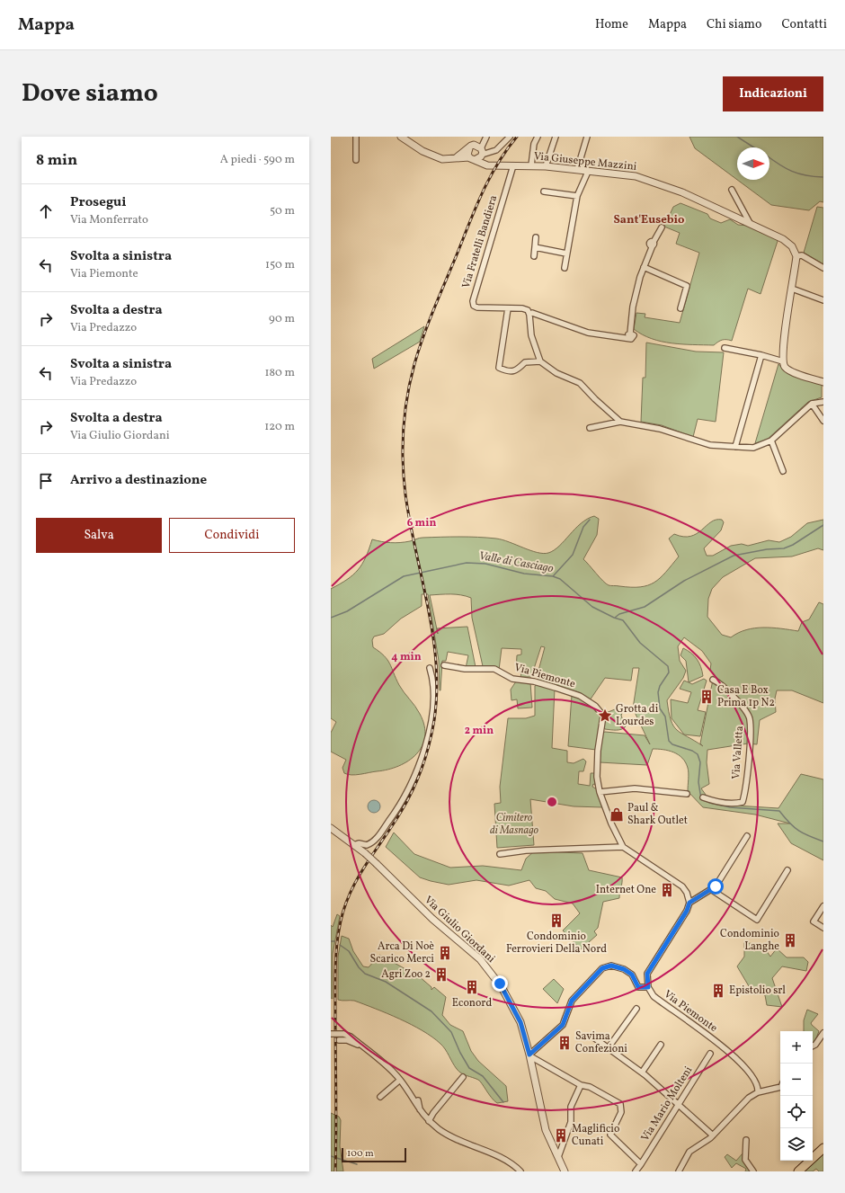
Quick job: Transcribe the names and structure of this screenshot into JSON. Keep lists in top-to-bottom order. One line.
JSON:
{"streets":{"street":["Via Giuseppe Mazzini","Via Fratelli Bandiera","Via Piemonte","Via Valletta","Via Giulio Giordani","Via Mario Molteni"]},"crossings":[["Via Giuseppe Mazzini","Via Fratelli Bandiera"]],"districts":["Sant'Eusebio"],"water":["Valle di Casciago"],"parks":["Cimitero di Masnago"],"places":{"building":["Casa E Box Prima 1p N2","Internet One","Condominio Ferrovieri Della Nord","Condominio Langhe","Arca Di Noè Scarico Merci","Agri Zoo 2","Econord","Epistolio srl","Savima Confezioni","Maglificio Cunati"],"place":["Grotta di Lourdes"],"shop":["Paul & Shark Outlet"]},"scale_bar":"100 m","north":"right","page":{"header":"Mappa","nav":["Home","Mappa","Chi siamo","Contatti"],"title":"Dove siamo","buttons":["Indicazioni",["Salva","Condividi"]],"heading":["8 min","A piedi · 590 m"],"list":[["Prosegui","Via Monferrato","50 m"],["Svolta a sinistra","Via Piemonte","150 m"],["Svolta a destra","Via Predazzo","90 m"],["Svolta a sinistra","Via Predazzo","180 m"],["Svolta a destra","Via Giulio Giordani","120 m"],"Arrivo a destinazione"],"map_buttons":["+","−"],"scale":"100 m"},"rings":["6 min","4 min","2 min"]}
